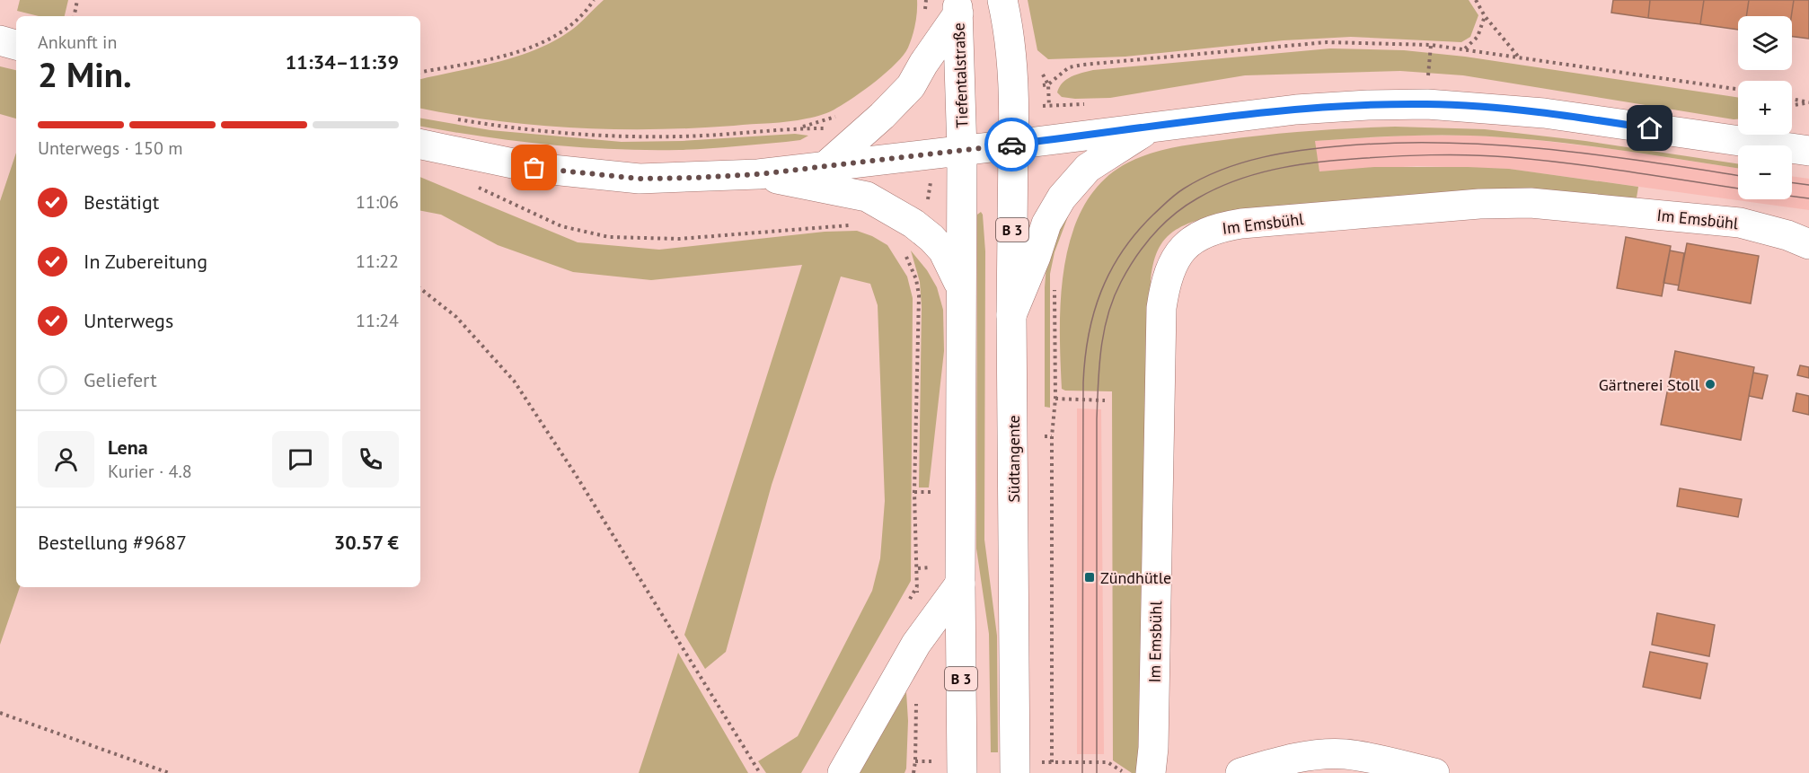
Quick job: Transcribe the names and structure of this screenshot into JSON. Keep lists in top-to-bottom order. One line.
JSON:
{"streets":{"main road":["Tiefentalstraße","Im Emsbühl","B 3","Südtangente"]},"crossings":[["Tiefentalstraße","B 3"]],"places":{"other":["Gärtnerei Stoll"],"transit":["Zündhütle"]},"page":{"map_buttons":["+","−"],"heading":["2 Min.","Ankunft in","11:34–11:39"],"panel":["Lena","Kurier · 4.8","Bestellung #9687","30.57 €"],"bar":"Unterwegs · 150 m","list":[["Bestätigt","11:06"],["In Zubereitung","11:22"],["Unterwegs","11:24"],"Geliefert"]}}
